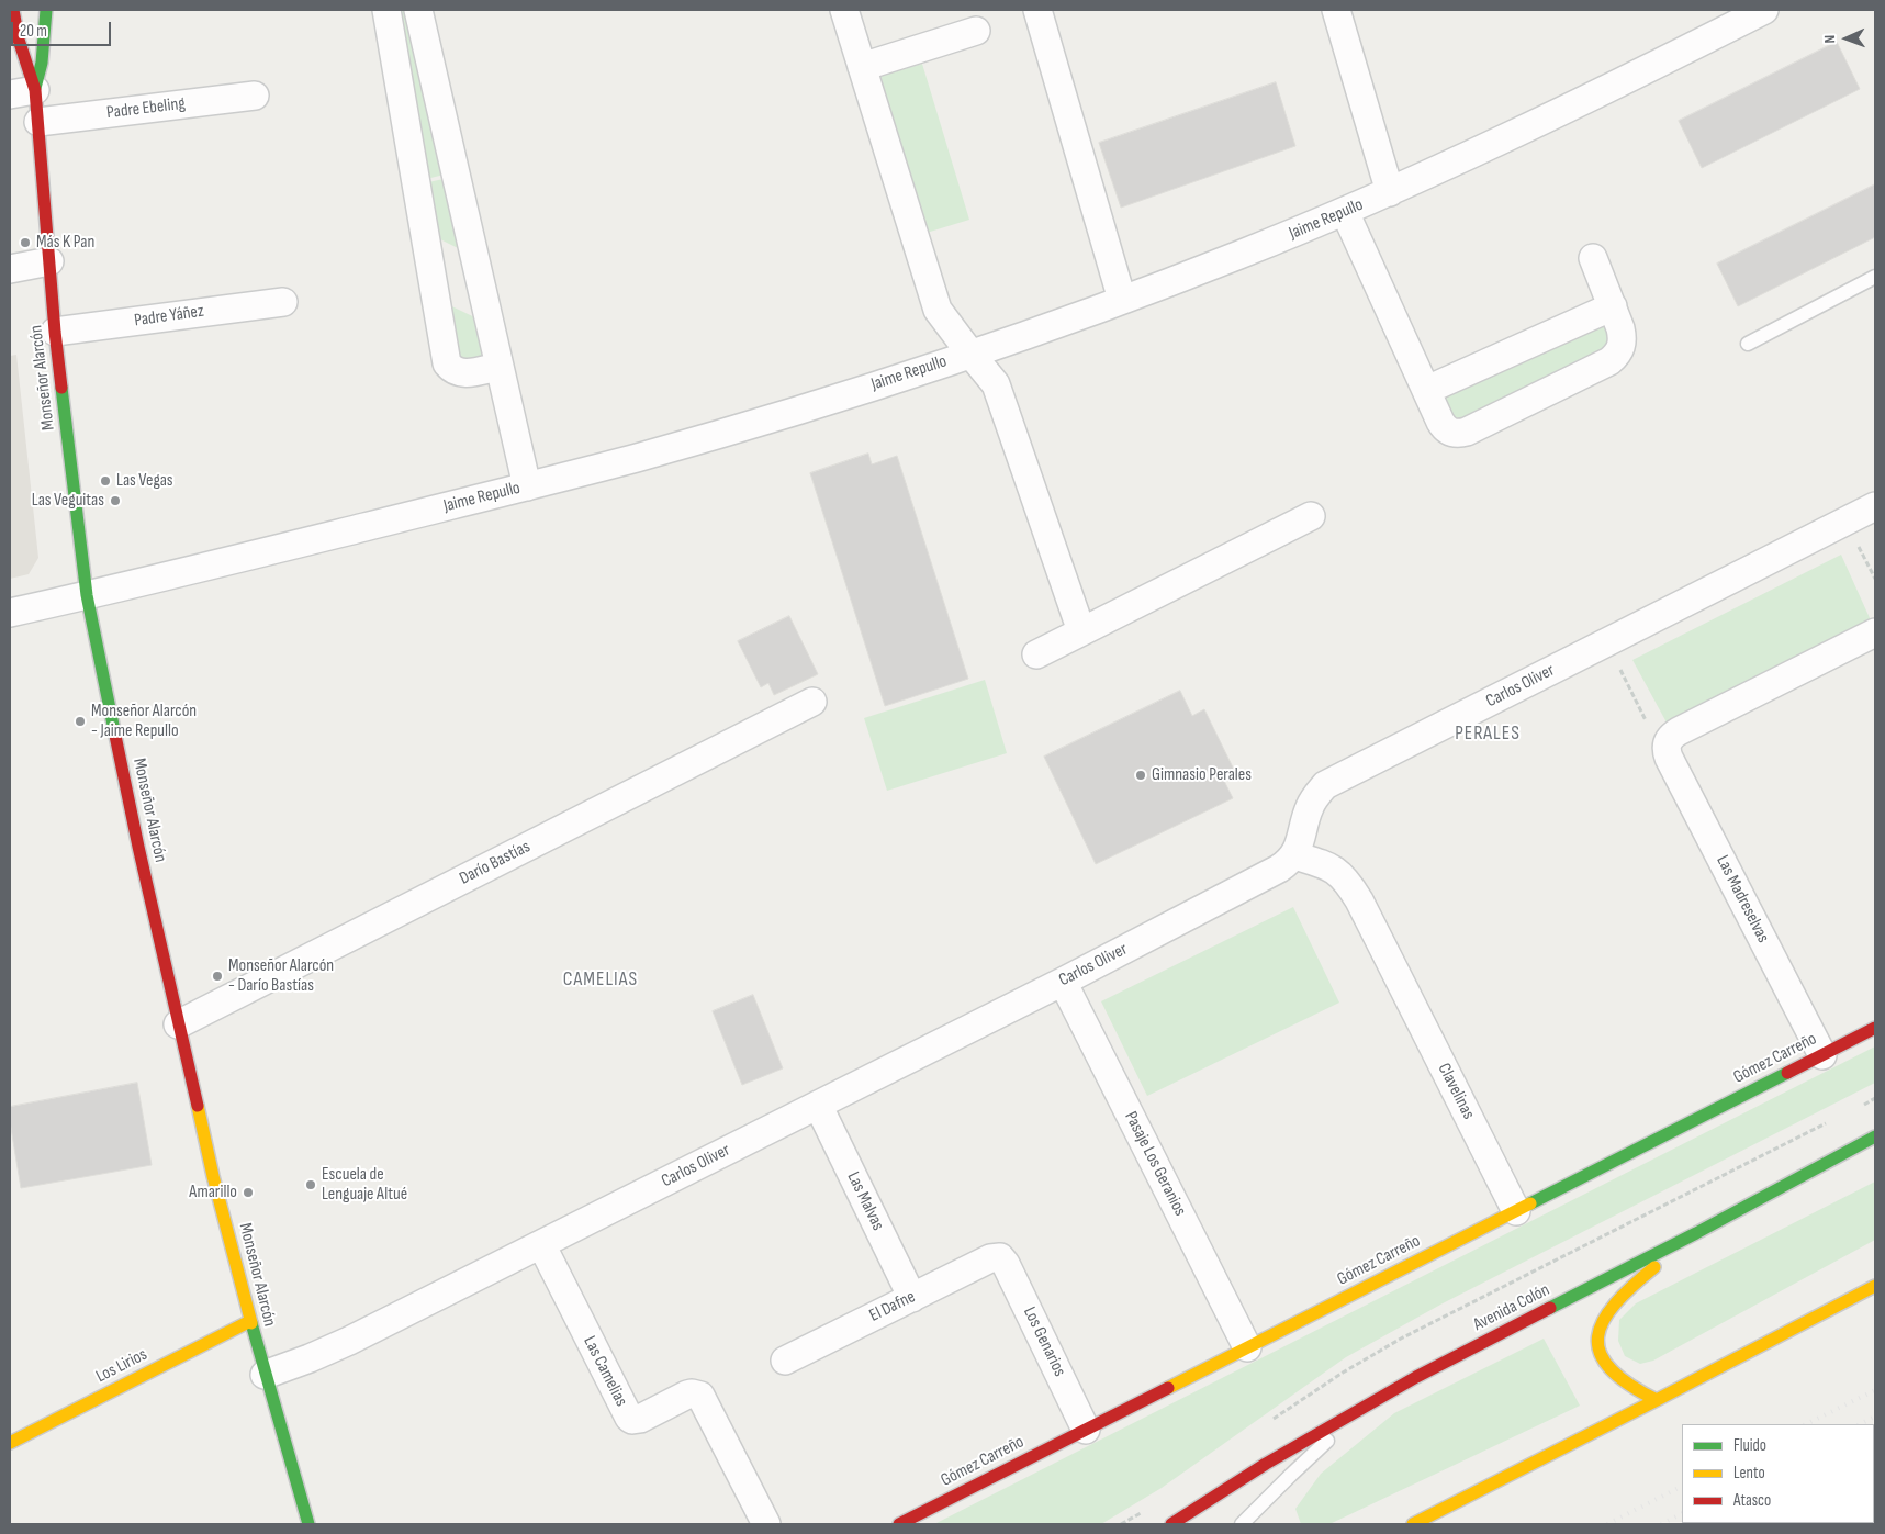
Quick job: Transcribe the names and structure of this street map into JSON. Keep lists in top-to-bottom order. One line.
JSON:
{"streets":{"street":["Padre Ebeling","Jaime Repullo","Padre Yáñez","Monseñor Alarcón","Carlos Oliver","Darío Bastías","Las Madreselvas","Gómez Carreño","Clavelinas","Pasaje Los Geranios","Las Malvas","El Dafne","Avenida Colón","Los Genarios","Los Lirios","Las Camelias"]},"crossings":[["Padre Ebeling","Monseñor Alarcón"],["Jaime Repullo","Monseñor Alarcón"],["Padre Yáñez","Monseñor Alarcón"],["Monseñor Alarcón","Carlos Oliver"],["Monseñor Alarcón","Darío Bastías"],["Monseñor Alarcón","Los Lirios"],["Carlos Oliver","Clavelinas"],["Carlos Oliver","Pasaje Los Geranios"],["Carlos Oliver","Las Malvas"],["Carlos Oliver","Las Camelias"],["Las Madreselvas","Gómez Carreño"],["Gómez Carreño","Clavelinas"],["Gómez Carreño","Pasaje Los Geranios"],["Gómez Carreño","Los Genarios"],["Las Malvas","El Dafne"],["El Dafne","Los Genarios"]],"districts":["PERALES","CAMELIAS"],"places":["Más K Pan","Las Vegas","Las Veguitas","Monseñor Alarcón - Jaime Repullo","Gimnasio Perales","Monseñor Alarcón - Darío Bastías","Escuela de Lenguaje Altué","Amarillo"],"legend":["Fluido","Lento","Atasco"],"scale_bar":"20 m","north":"left"}
